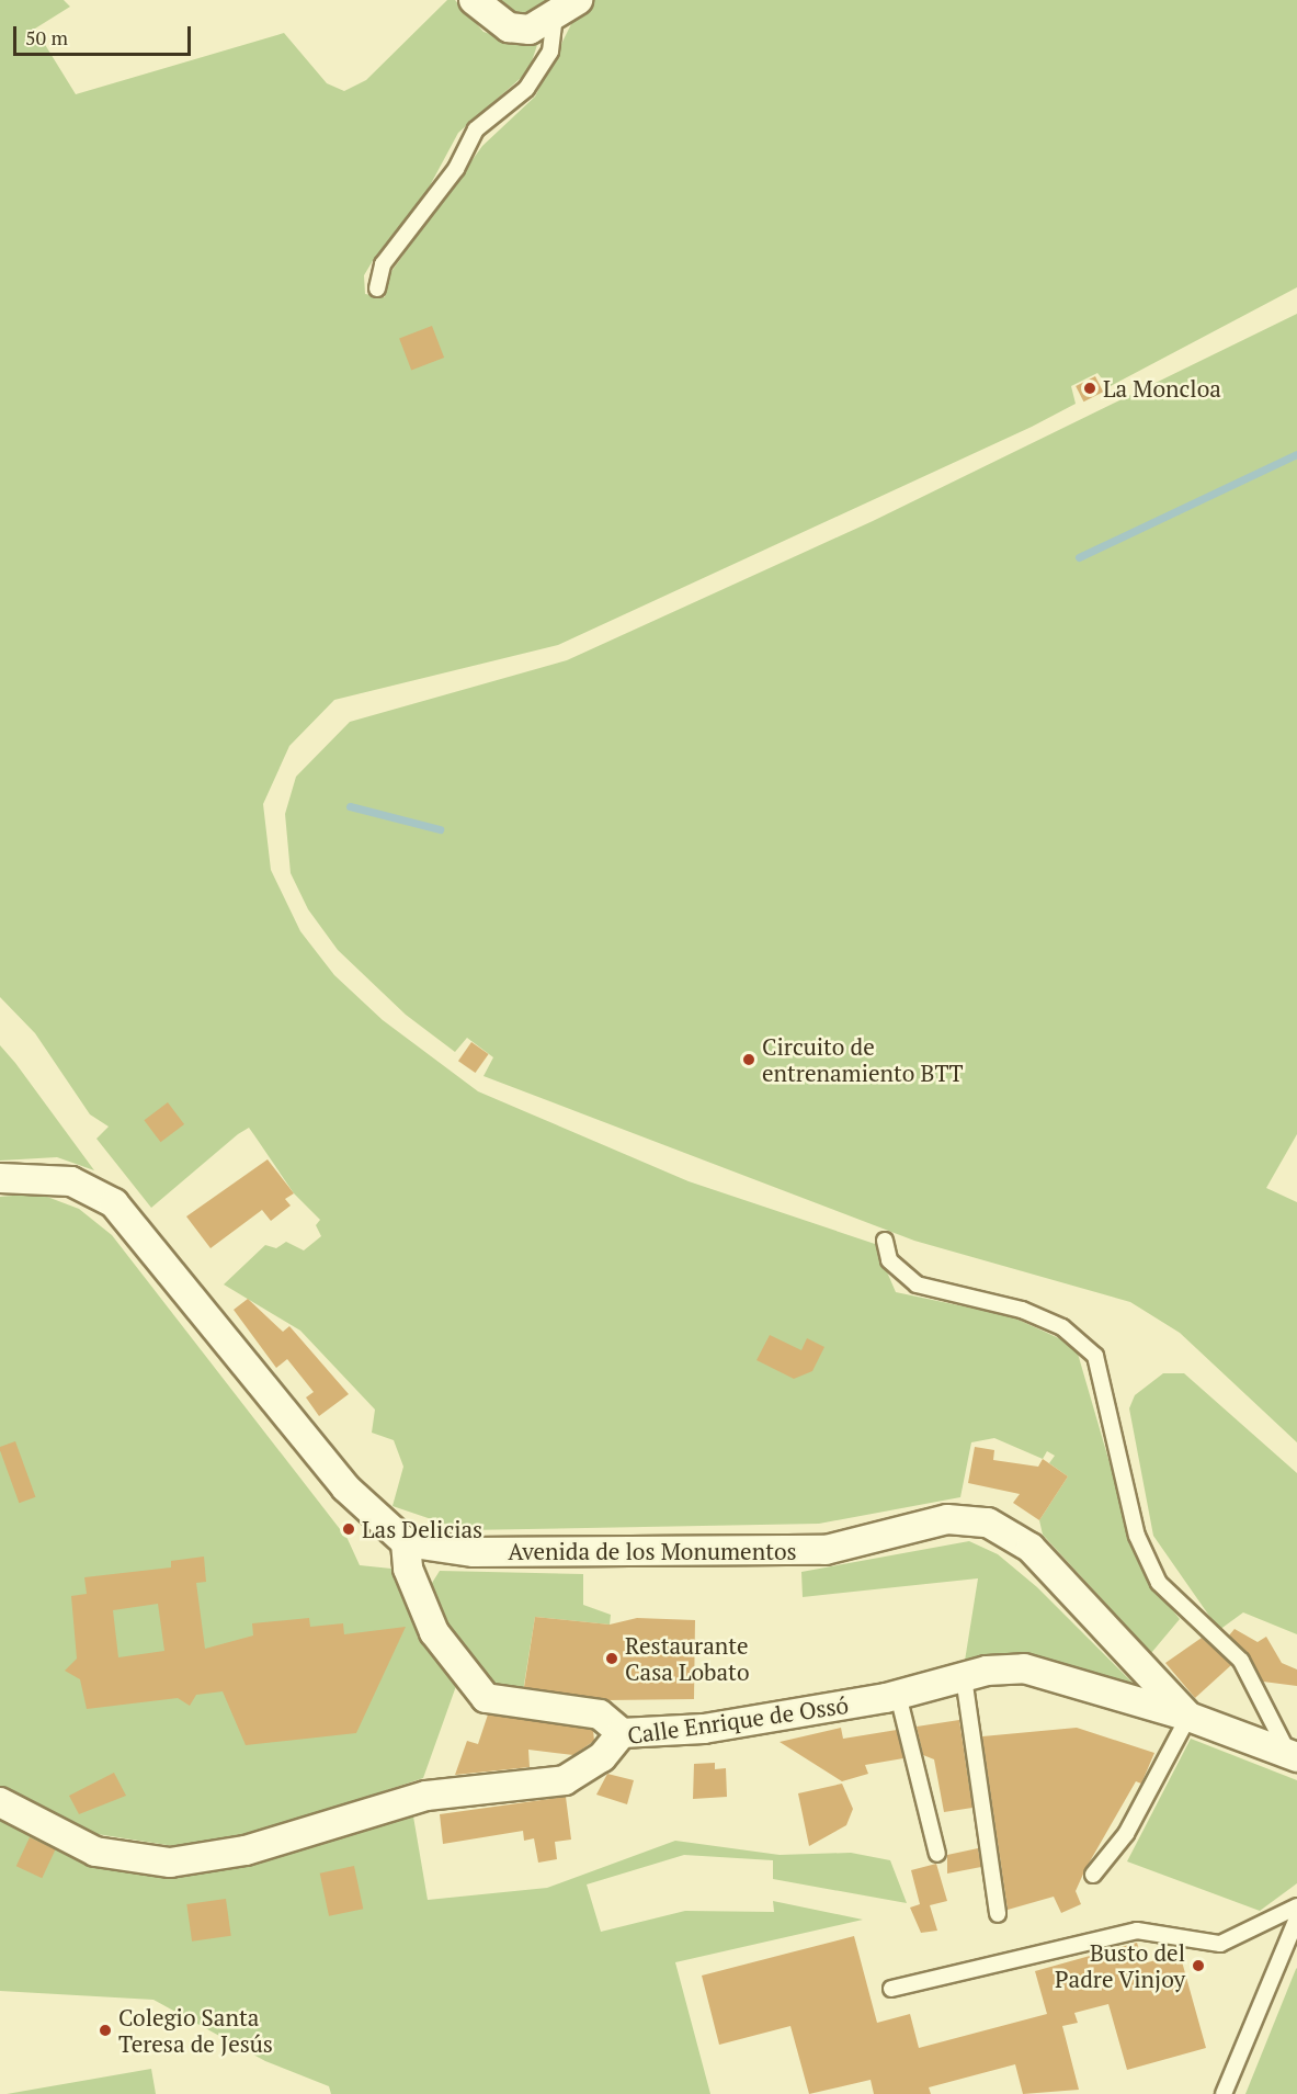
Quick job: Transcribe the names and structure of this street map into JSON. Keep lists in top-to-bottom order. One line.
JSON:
{"streets":{"street":["Avenida de los Monumentos","Calle Enrique de Ossó"]},"crossings":[["Avenida de los Monumentos","Calle Enrique de Ossó"]],"places":["La Moncloa","Circuito de entrenamiento BTT","Las Delicias","Restaurante Casa Lobato","Busto del Padre Vinjoy","Colegio Santa Teresa de Jesús"],"scale_bar":"50 m"}
